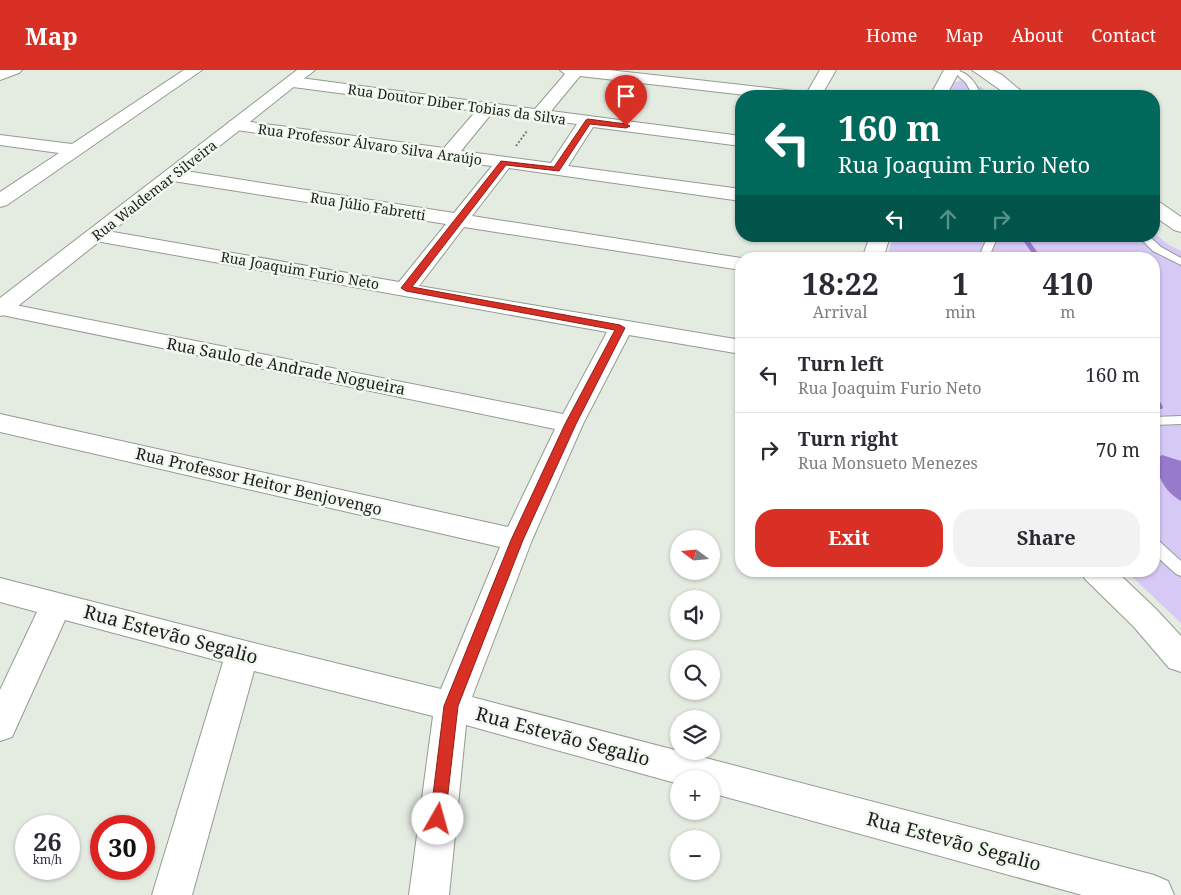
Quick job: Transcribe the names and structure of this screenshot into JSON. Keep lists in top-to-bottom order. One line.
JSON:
{"streets":{"street":["Rua Doutor Diber Tobias da Silva","Rua Professor Álvaro Silva Araújo","Rua Waldemar Silveira","Rua Júlio Fabretti","Rua Joaquim Furio Neto","Rua Saulo de Andrade Nogueira","Rua Professor Heitor Benjovengo","Rua Estevão Segalio"]},"crossings":[["Rua Doutor Diber Tobias da Silva","Rua Waldemar Silveira"],["Rua Professor Álvaro Silva Araújo","Rua Waldemar Silveira"],["Rua Waldemar Silveira","Rua Júlio Fabretti"],["Rua Waldemar Silveira","Rua Joaquim Furio Neto"],["Rua Waldemar Silveira","Rua Saulo de Andrade Nogueira"]],"north":"left","page":{"header":"Map","nav":["Home","Map","About","Contact"],"turn":["160 m","Rua Joaquim Furio Neto"],"eta":["18:22","Arrival","1","min","410","m"],"list":[{"name":"Turn left","note":"Rua Joaquim Furio Neto","value":"160 m"},{"name":"Turn right","note":"Rua Monsueto Menezes","value":"70 m"}],"buttons":["Exit","Share"],"map_buttons":["+","−"],"speed":"26 km/h","limit":"30"}}
